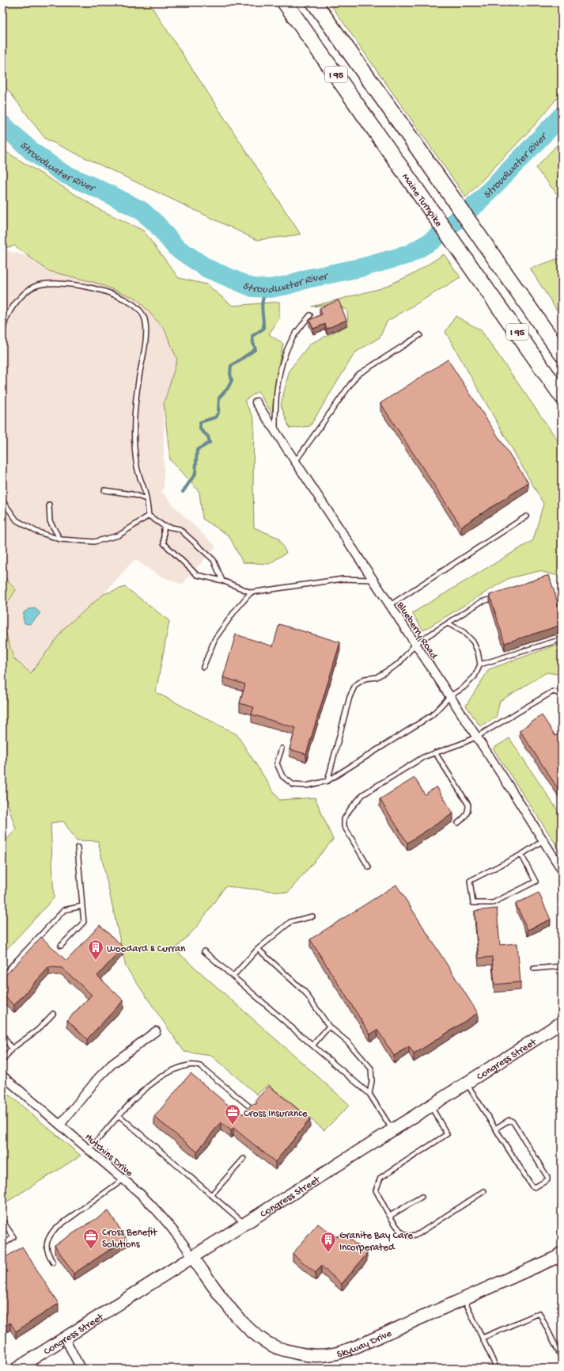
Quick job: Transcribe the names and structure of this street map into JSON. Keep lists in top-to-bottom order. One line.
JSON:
{"streets":{"highway":["I 95","Maine Turnpike"],"main road":["Congress Street","Skyway Drive"],"street":["Blueberry Road","Hutchins Drive"]},"crossings":[["Congress Street","Hutchins Drive"],["Congress Street","Skyway Drive"],["Hutchins Drive","Skyway Drive"]],"water":["Stroudwater River"],"places":{"building":["Woodard & Curran","Granite Bay Care Incorperated"],"office":["Cross Insurance","Cross Benefit Solutions"]}}
